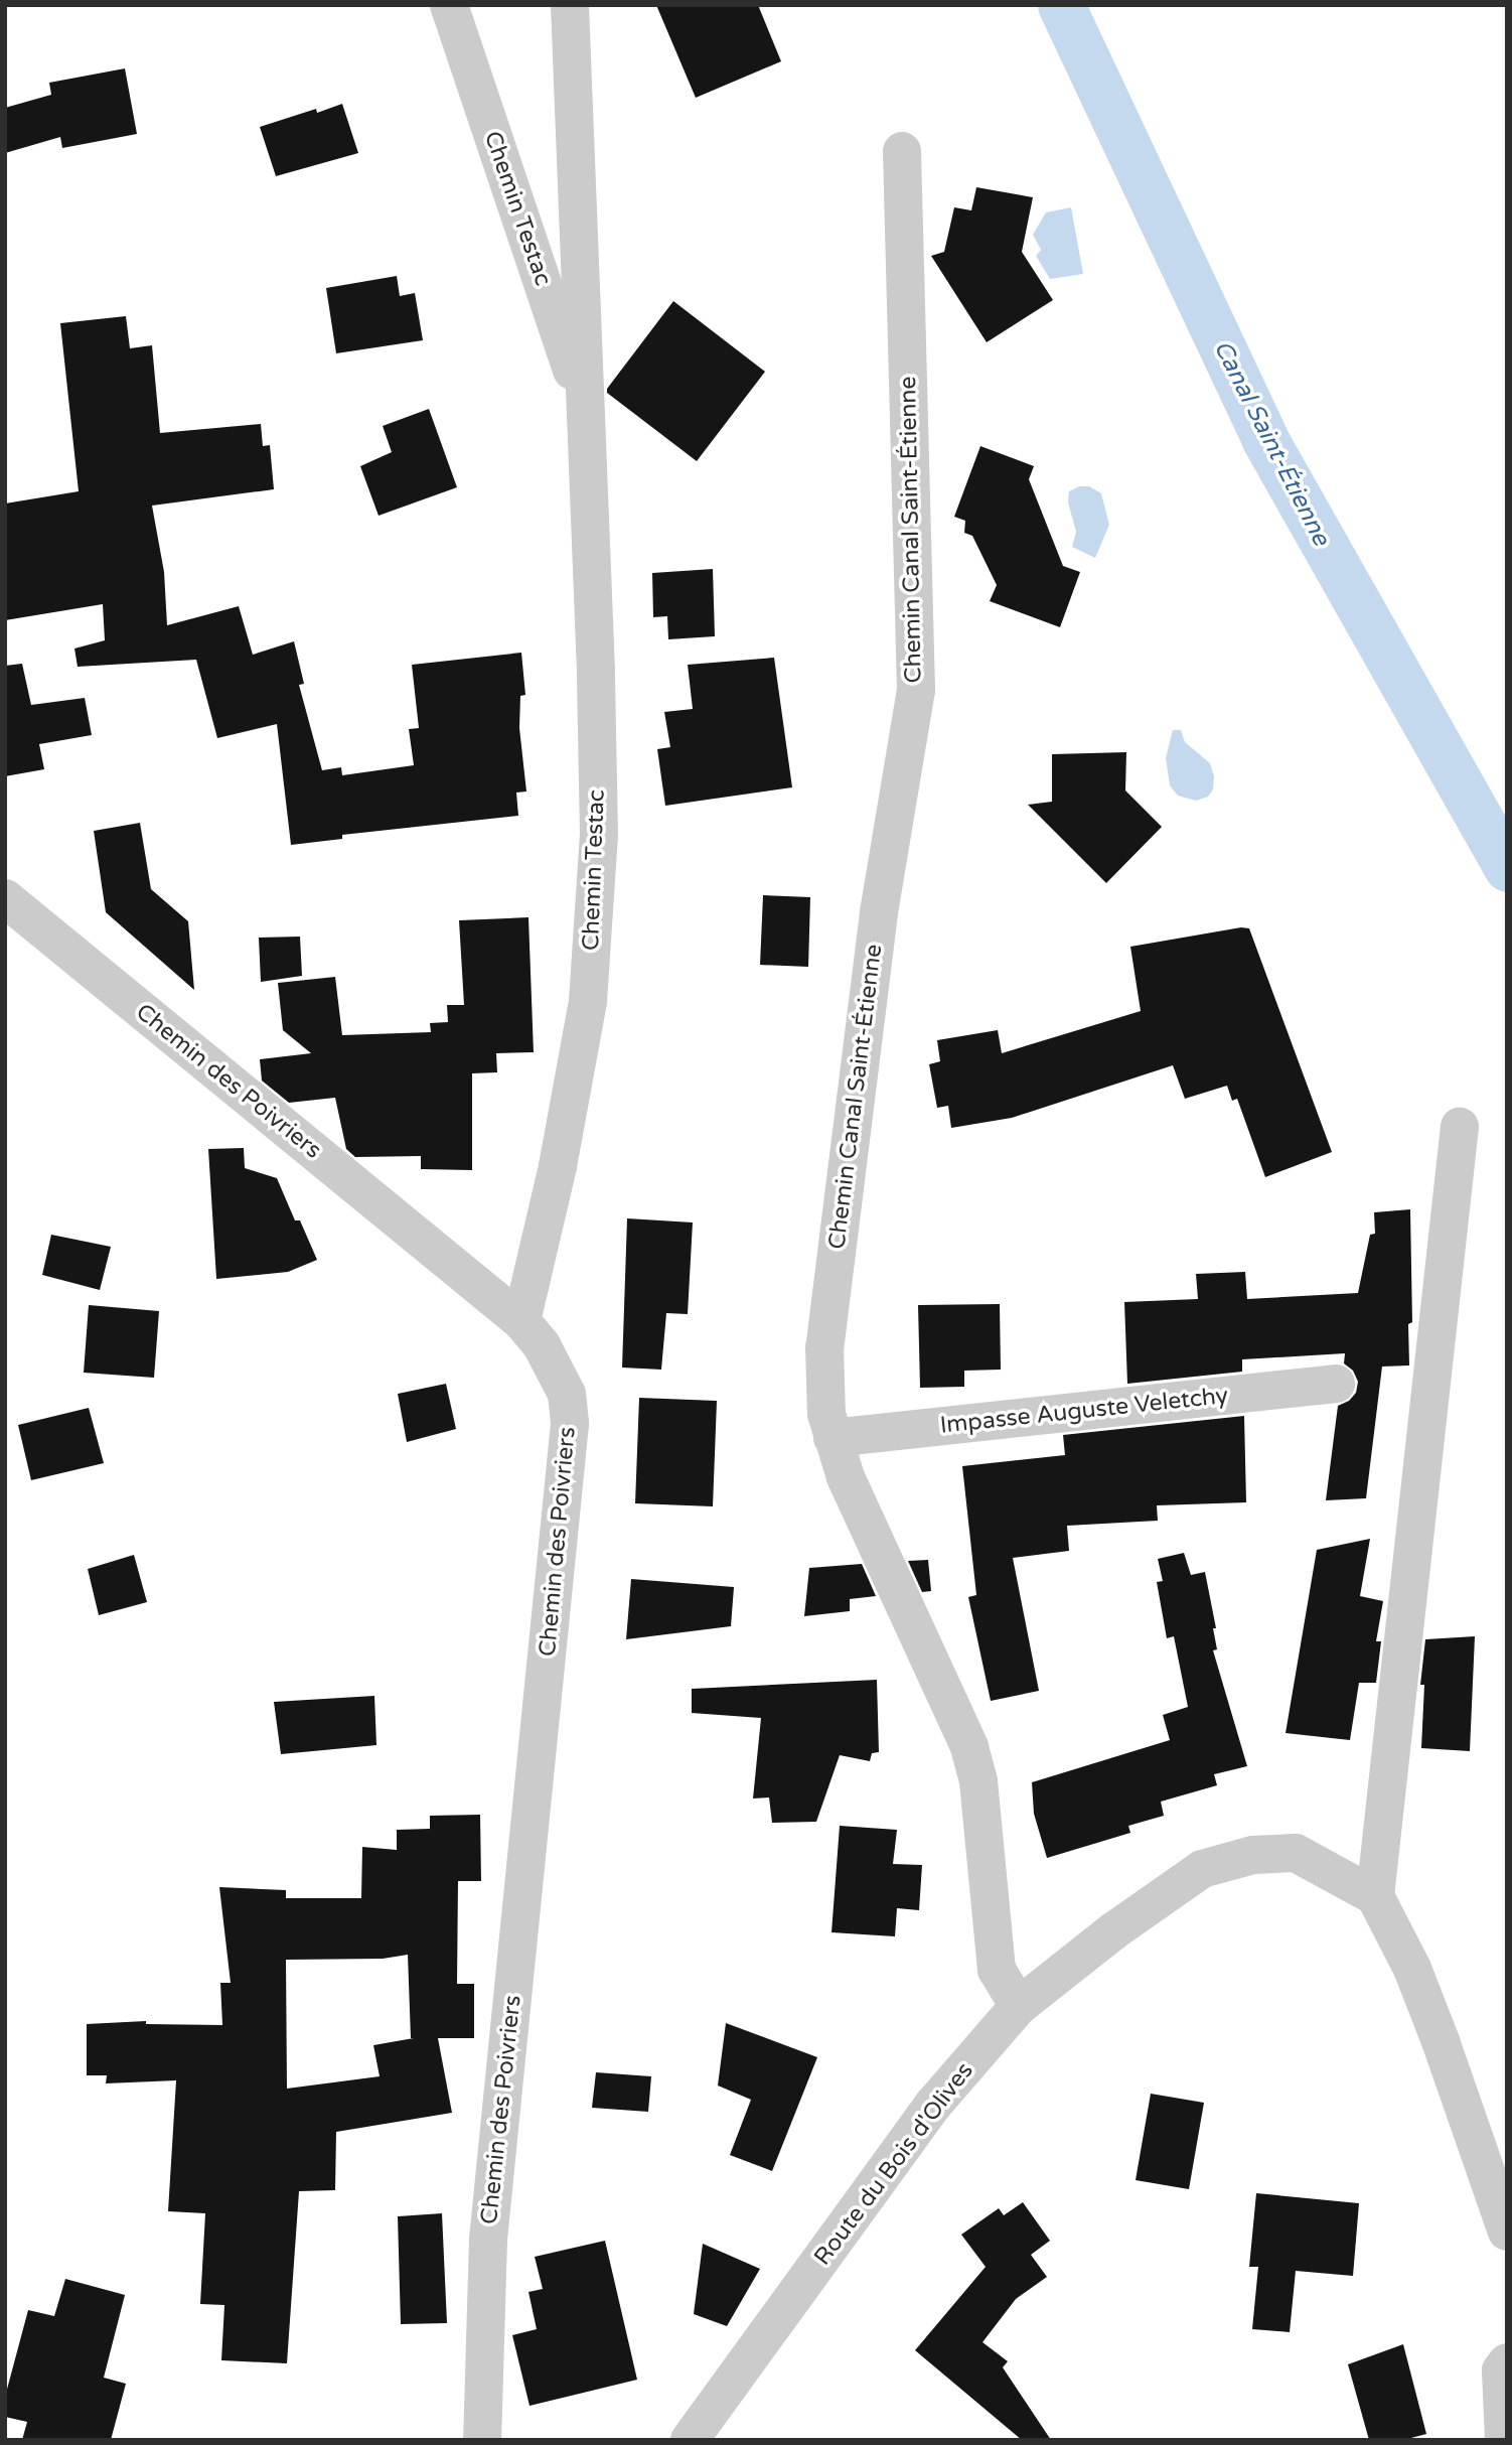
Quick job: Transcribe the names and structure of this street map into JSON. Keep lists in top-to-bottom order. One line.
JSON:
{"streets":{"street":["Chemin Testac","Chemin Canal Saint-Étienne","Chemin des Poivriers","Impasse Auguste Veletchy","Route du Bois d'Olives"]},"crossings":[["Chemin Testac","Chemin des Poivriers"],["Chemin Canal Saint-Étienne","Impasse Auguste Veletchy"],["Chemin Canal Saint-Étienne","Route du Bois d'Olives"]],"water":["Canal Saint-Étienne"]}
